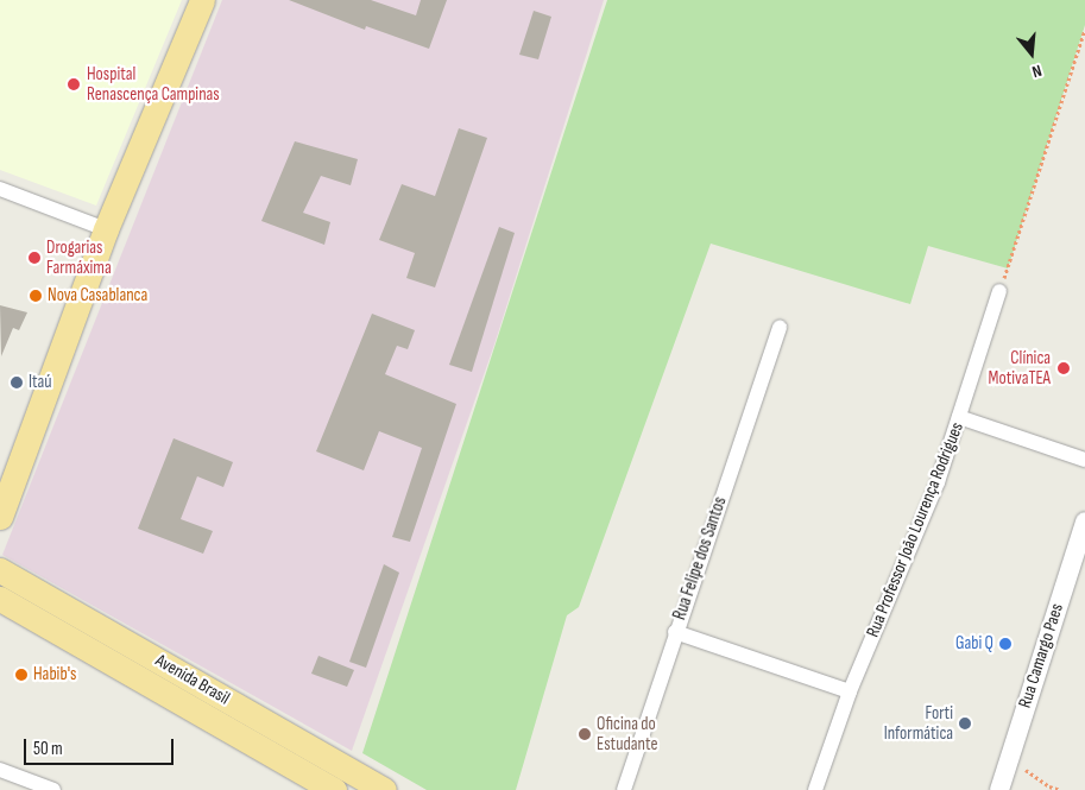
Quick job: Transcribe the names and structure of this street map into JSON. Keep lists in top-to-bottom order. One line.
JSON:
{"streets":{"main road":["Avenida Brasil"],"street":["Rua Professor João Lourença Rodrigues","Rua Felipe dos Santos","Rua Camargo Paes"]},"places":["Hospital Renascença Campinas","Drogarias Farmáxima","Nova Casablanca","Clínica MotivaTEA","Itaú","Gabi Q","Habib's","Forti Informática","Oficina do Estudante"],"scale_bar":"50 m","north":"bottom"}
